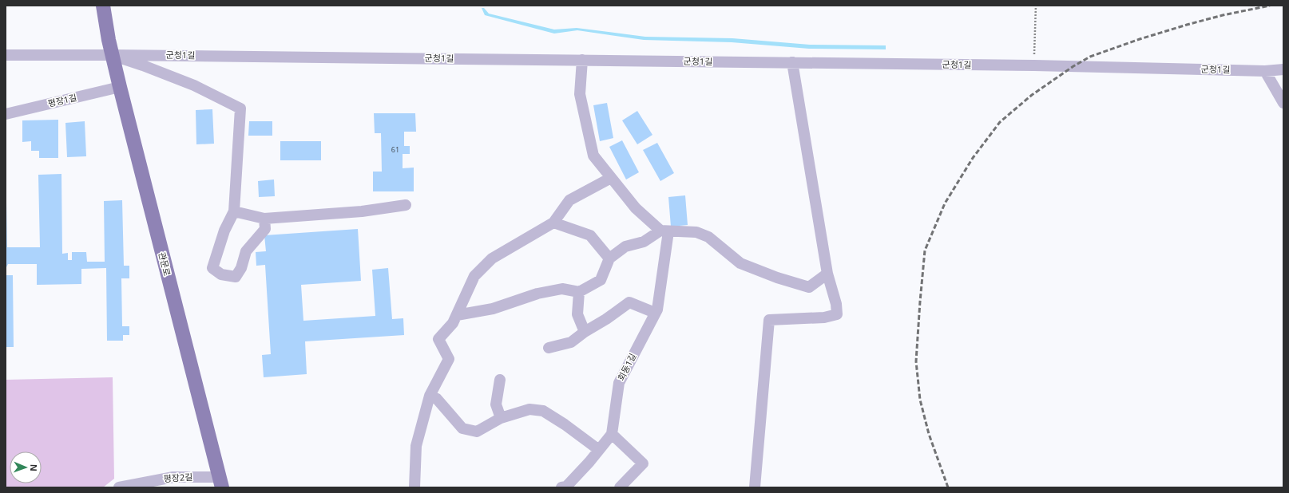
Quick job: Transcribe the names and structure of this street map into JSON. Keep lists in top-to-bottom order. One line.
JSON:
{"streets":{"main road":["관문로"],"street":["군청1길","평장1길","회동1길","평장2길"]},"crossings":[["군청1길","관문로"],["평장1길","관문로"],["관문로","평장2길"]],"house_numbers":["61"],"north":"right"}
